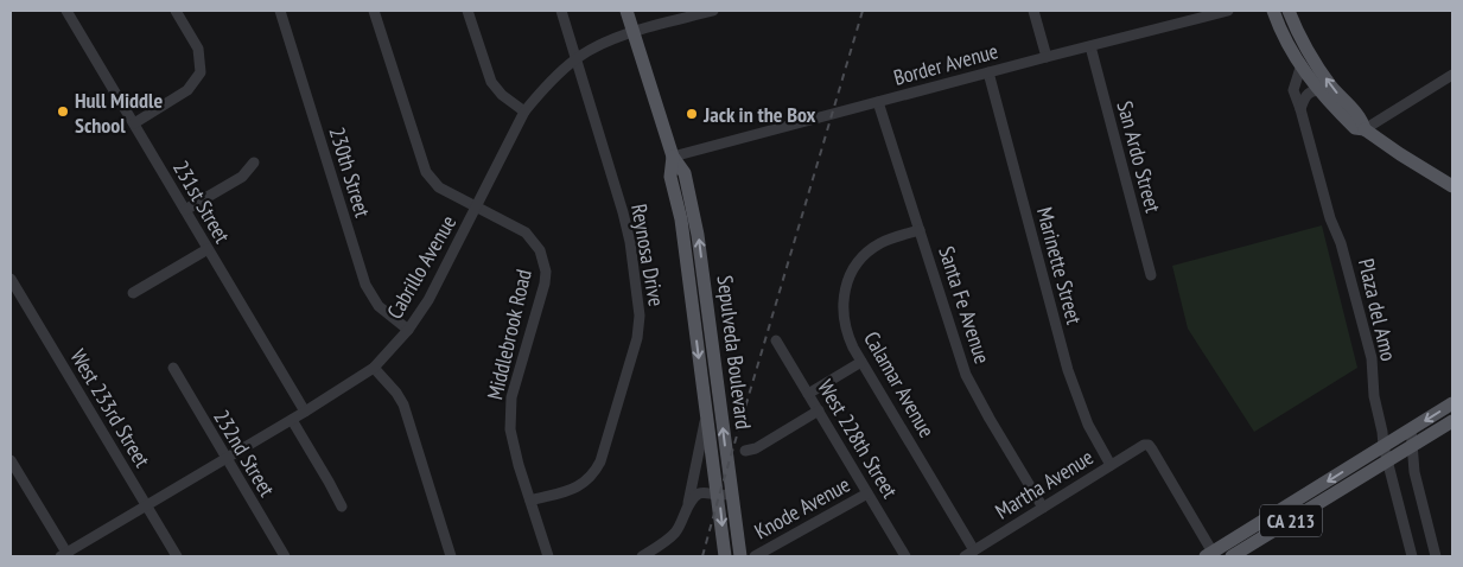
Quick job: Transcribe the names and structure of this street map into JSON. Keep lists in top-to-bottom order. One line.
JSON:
{"streets":{"main road":["Sepulveda Boulevard","CA 213"],"street":["Border Avenue","San Ardo Street","230th Street","231st Street","Reynosa Drive","Marinette Street","Cabrillo Avenue","Santa Fe Avenue","Plaza del Amo","Middlebrook Road","Calamar Avenue","West 233rd Street","West 228th Street","232nd Street","Martha Avenue","Knode Avenue"]},"crossings":[["Border Avenue","San Ardo Street"],["Border Avenue","Marinette Street"],["Border Avenue","Santa Fe Avenue"],["Border Avenue","Sepulveda Boulevard"],["230th Street","Cabrillo Avenue"],["231st Street","Cabrillo Avenue"],["Reynosa Drive","Cabrillo Avenue"],["Reynosa Drive","Middlebrook Road"],["Marinette Street","Martha Avenue"],["Cabrillo Avenue","Middlebrook Road"],["Cabrillo Avenue","Sepulveda Boulevard"],["Cabrillo Avenue","West 233rd Street"],["Cabrillo Avenue","232nd Street"],["Santa Fe Avenue","Calamar Avenue"],["Santa Fe Avenue","Martha Avenue"],["Plaza del Amo","CA 213"],["Calamar Avenue","Martha Avenue"],["West 228th Street","Knode Avenue"],["Martha Avenue","CA 213"]],"places":["Hull Middle School","Jack in the Box"]}
